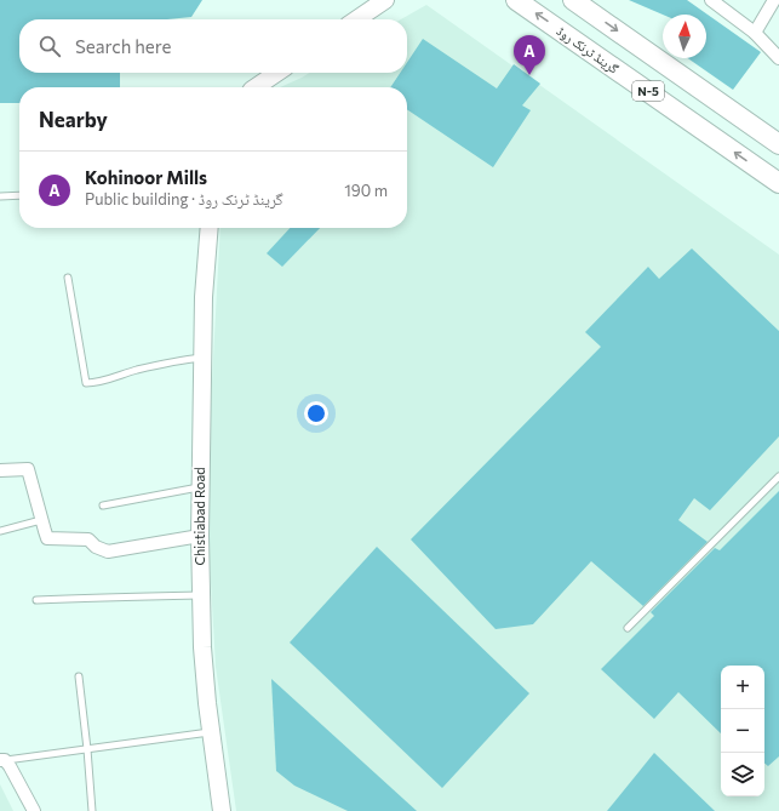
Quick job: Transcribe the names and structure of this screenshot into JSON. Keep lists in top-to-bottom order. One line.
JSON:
{"streets":{"highway":["گرینڈ ٹرنک روڈ","N-5"],"main road":["Chistiabad Road"]},"north":"top","page":{"search":"Search here","pins":"A","heading":"Nearby","list":[{"mark":"A","name":"Kohinoor Mills","note":"Public building · گرینڈ ٹرنک روڈ","value":"190 m"}],"map_buttons":["+","−"]}}
